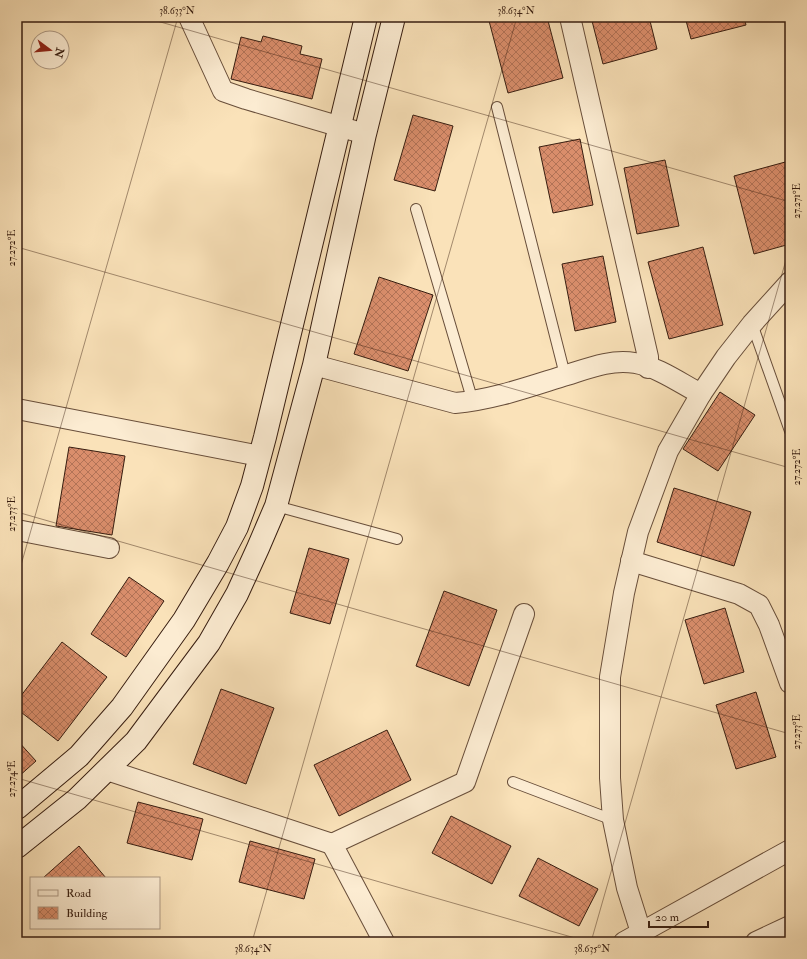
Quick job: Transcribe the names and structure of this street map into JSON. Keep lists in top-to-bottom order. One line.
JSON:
{"legend":["Road","Building"],"scale_bar":"20 m","north":"right","coordinates":["38.633°N","38.634°N","27.271°E","27.272°E","27.273°E","27.274°E","38.635°N"]}
